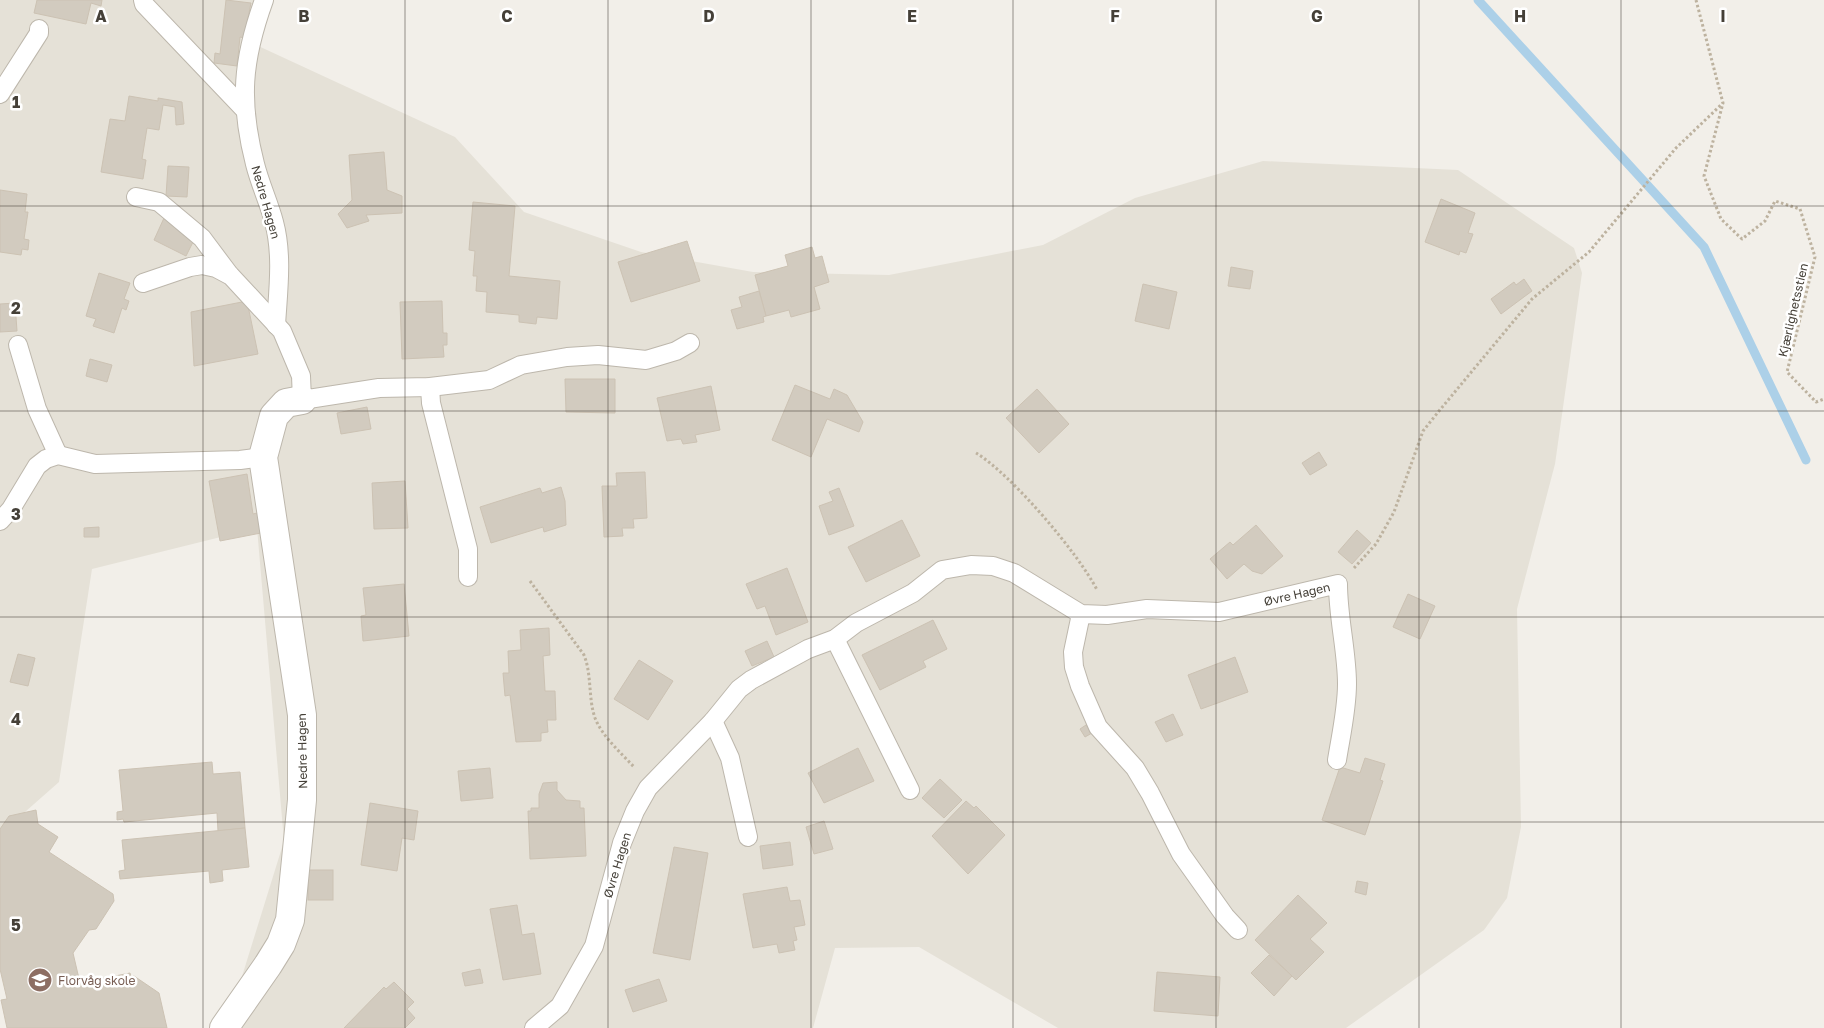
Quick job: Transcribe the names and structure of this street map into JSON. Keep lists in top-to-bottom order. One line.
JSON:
{"streets":{"street":["Nedre Hagen"],"lane":["Øvre Hagen"],"path":["Kjærlighetsstien"]},"places":{"school or university":["Florvåg skole"]},"grid":{"columns":["A","B","C","D","E","F","G","H","I"],"rows":["1","2","3","4","5"]}}
